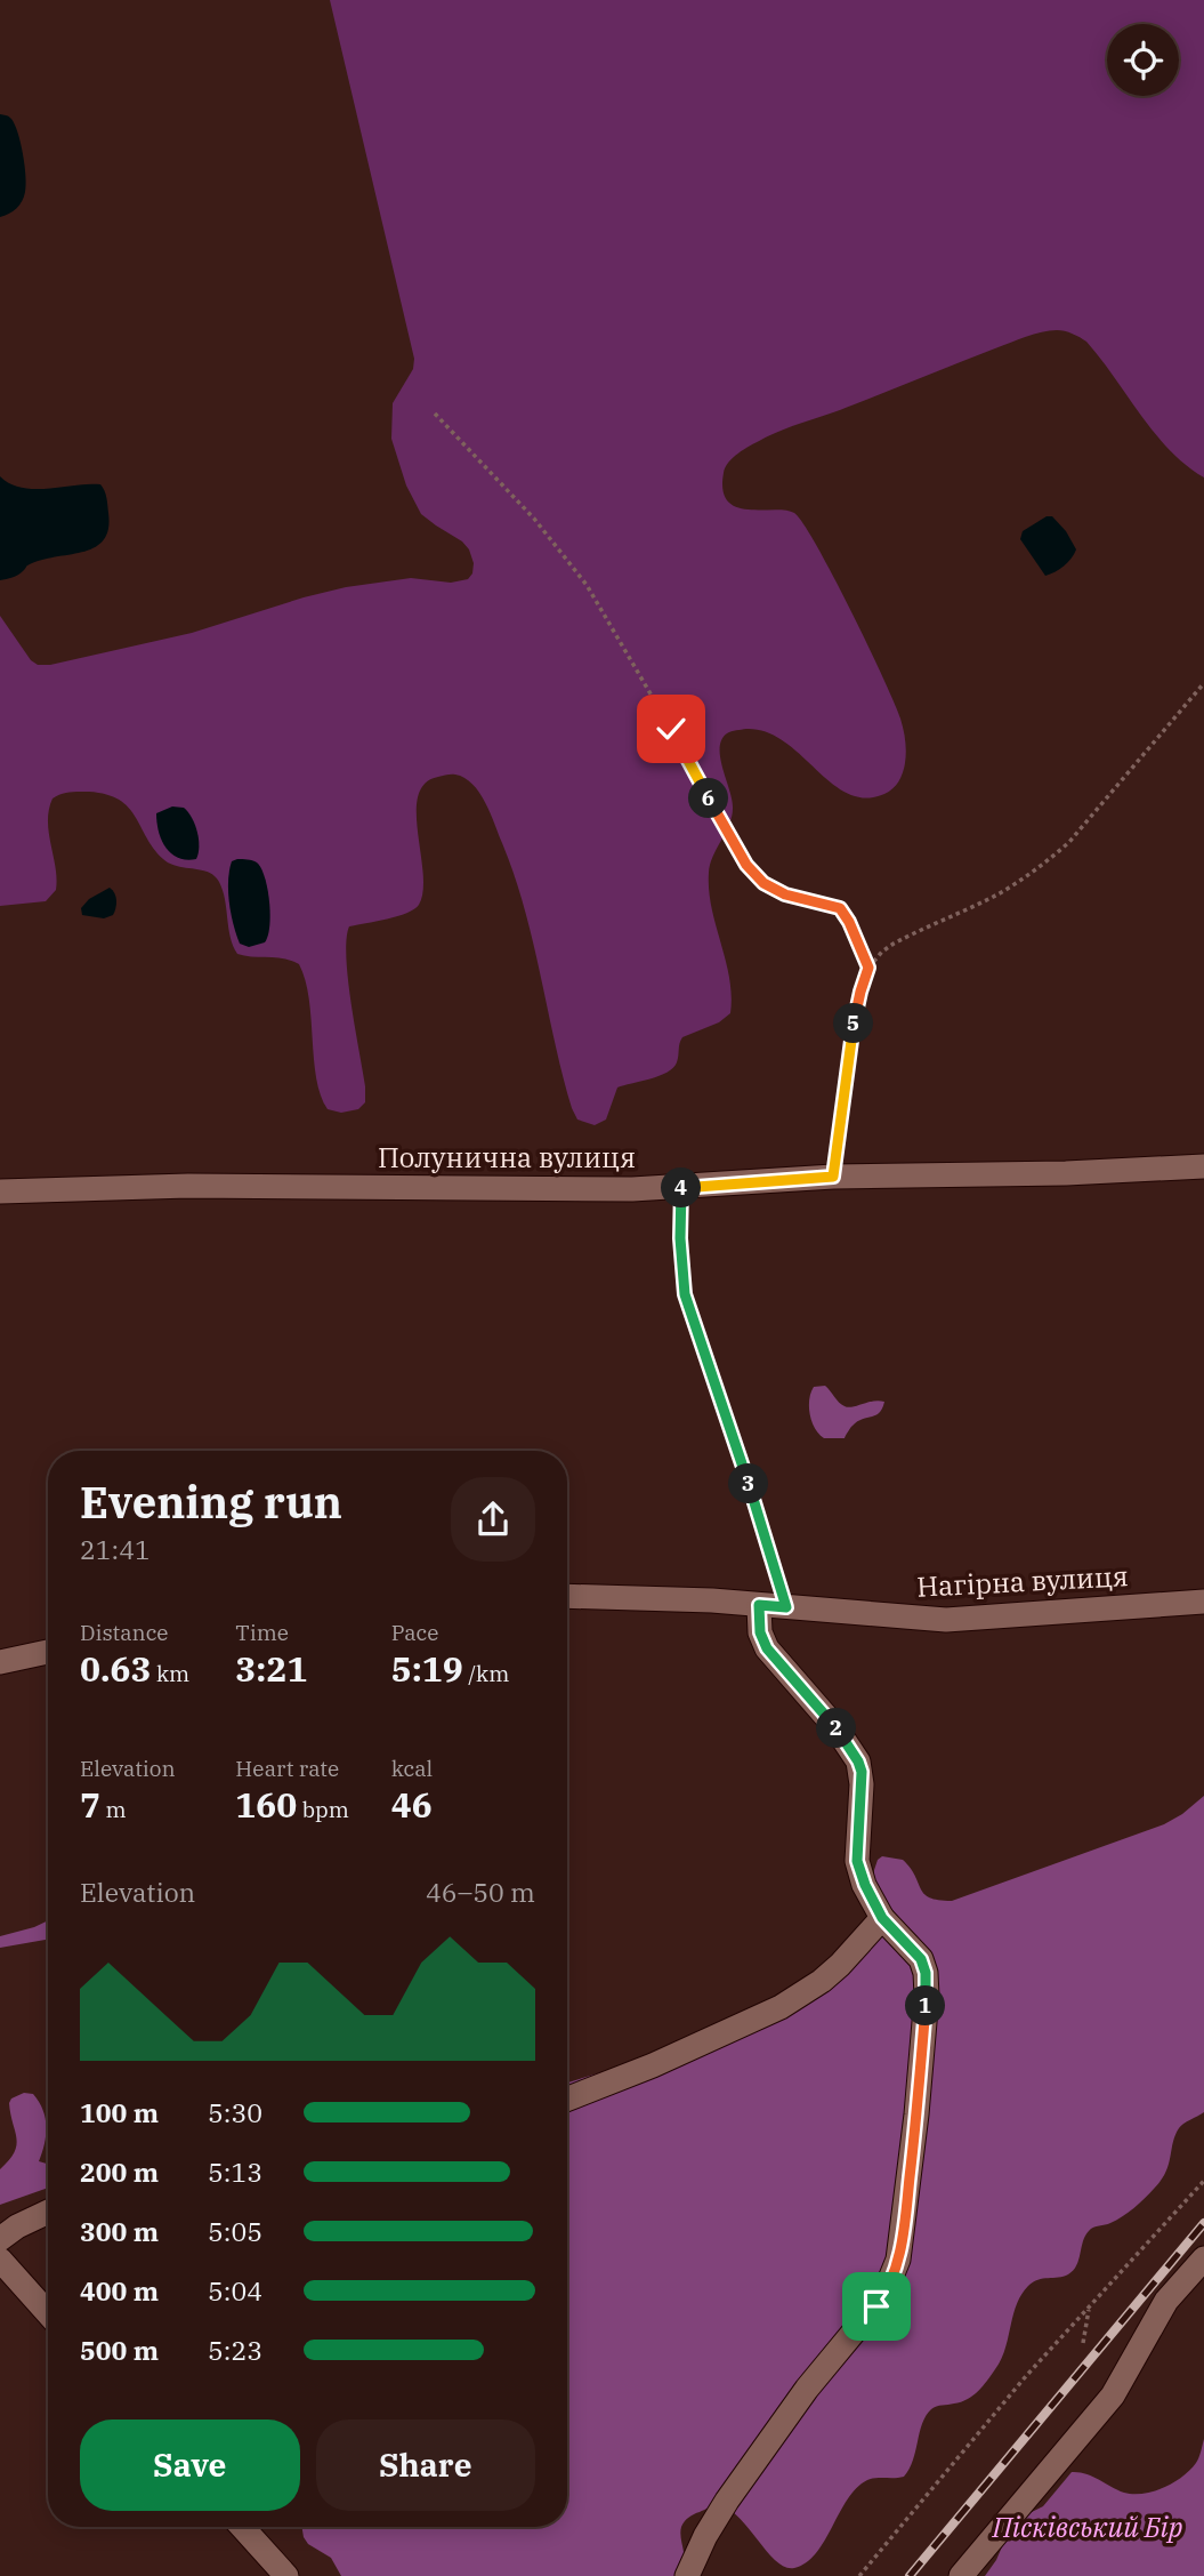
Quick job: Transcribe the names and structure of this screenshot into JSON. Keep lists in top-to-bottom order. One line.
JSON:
{"streets":{"street":["Полунична вулиця","Нагірна вулиця"]},"parks":["Пісківський Бір"],"page":{"pins":["6","5","4","3","2","1"],"heading":["Evening run","21:41"],"stats":[["Distance","0.63 km"],["Time","3:21"],["Pace","5:19 /km"],["Elevation","7 m"],["Heart rate","160 bpm"],["kcal","46"]],"chart":["Elevation","46–50 m"],"list":[{"name":"100 m","note":"5:30"},{"name":"200 m","note":"5:13"},{"name":"300 m","note":"5:05"},{"name":"400 m","note":"5:04"},{"name":"500 m","note":"5:23"}],"buttons":["Save","Share"]}}
